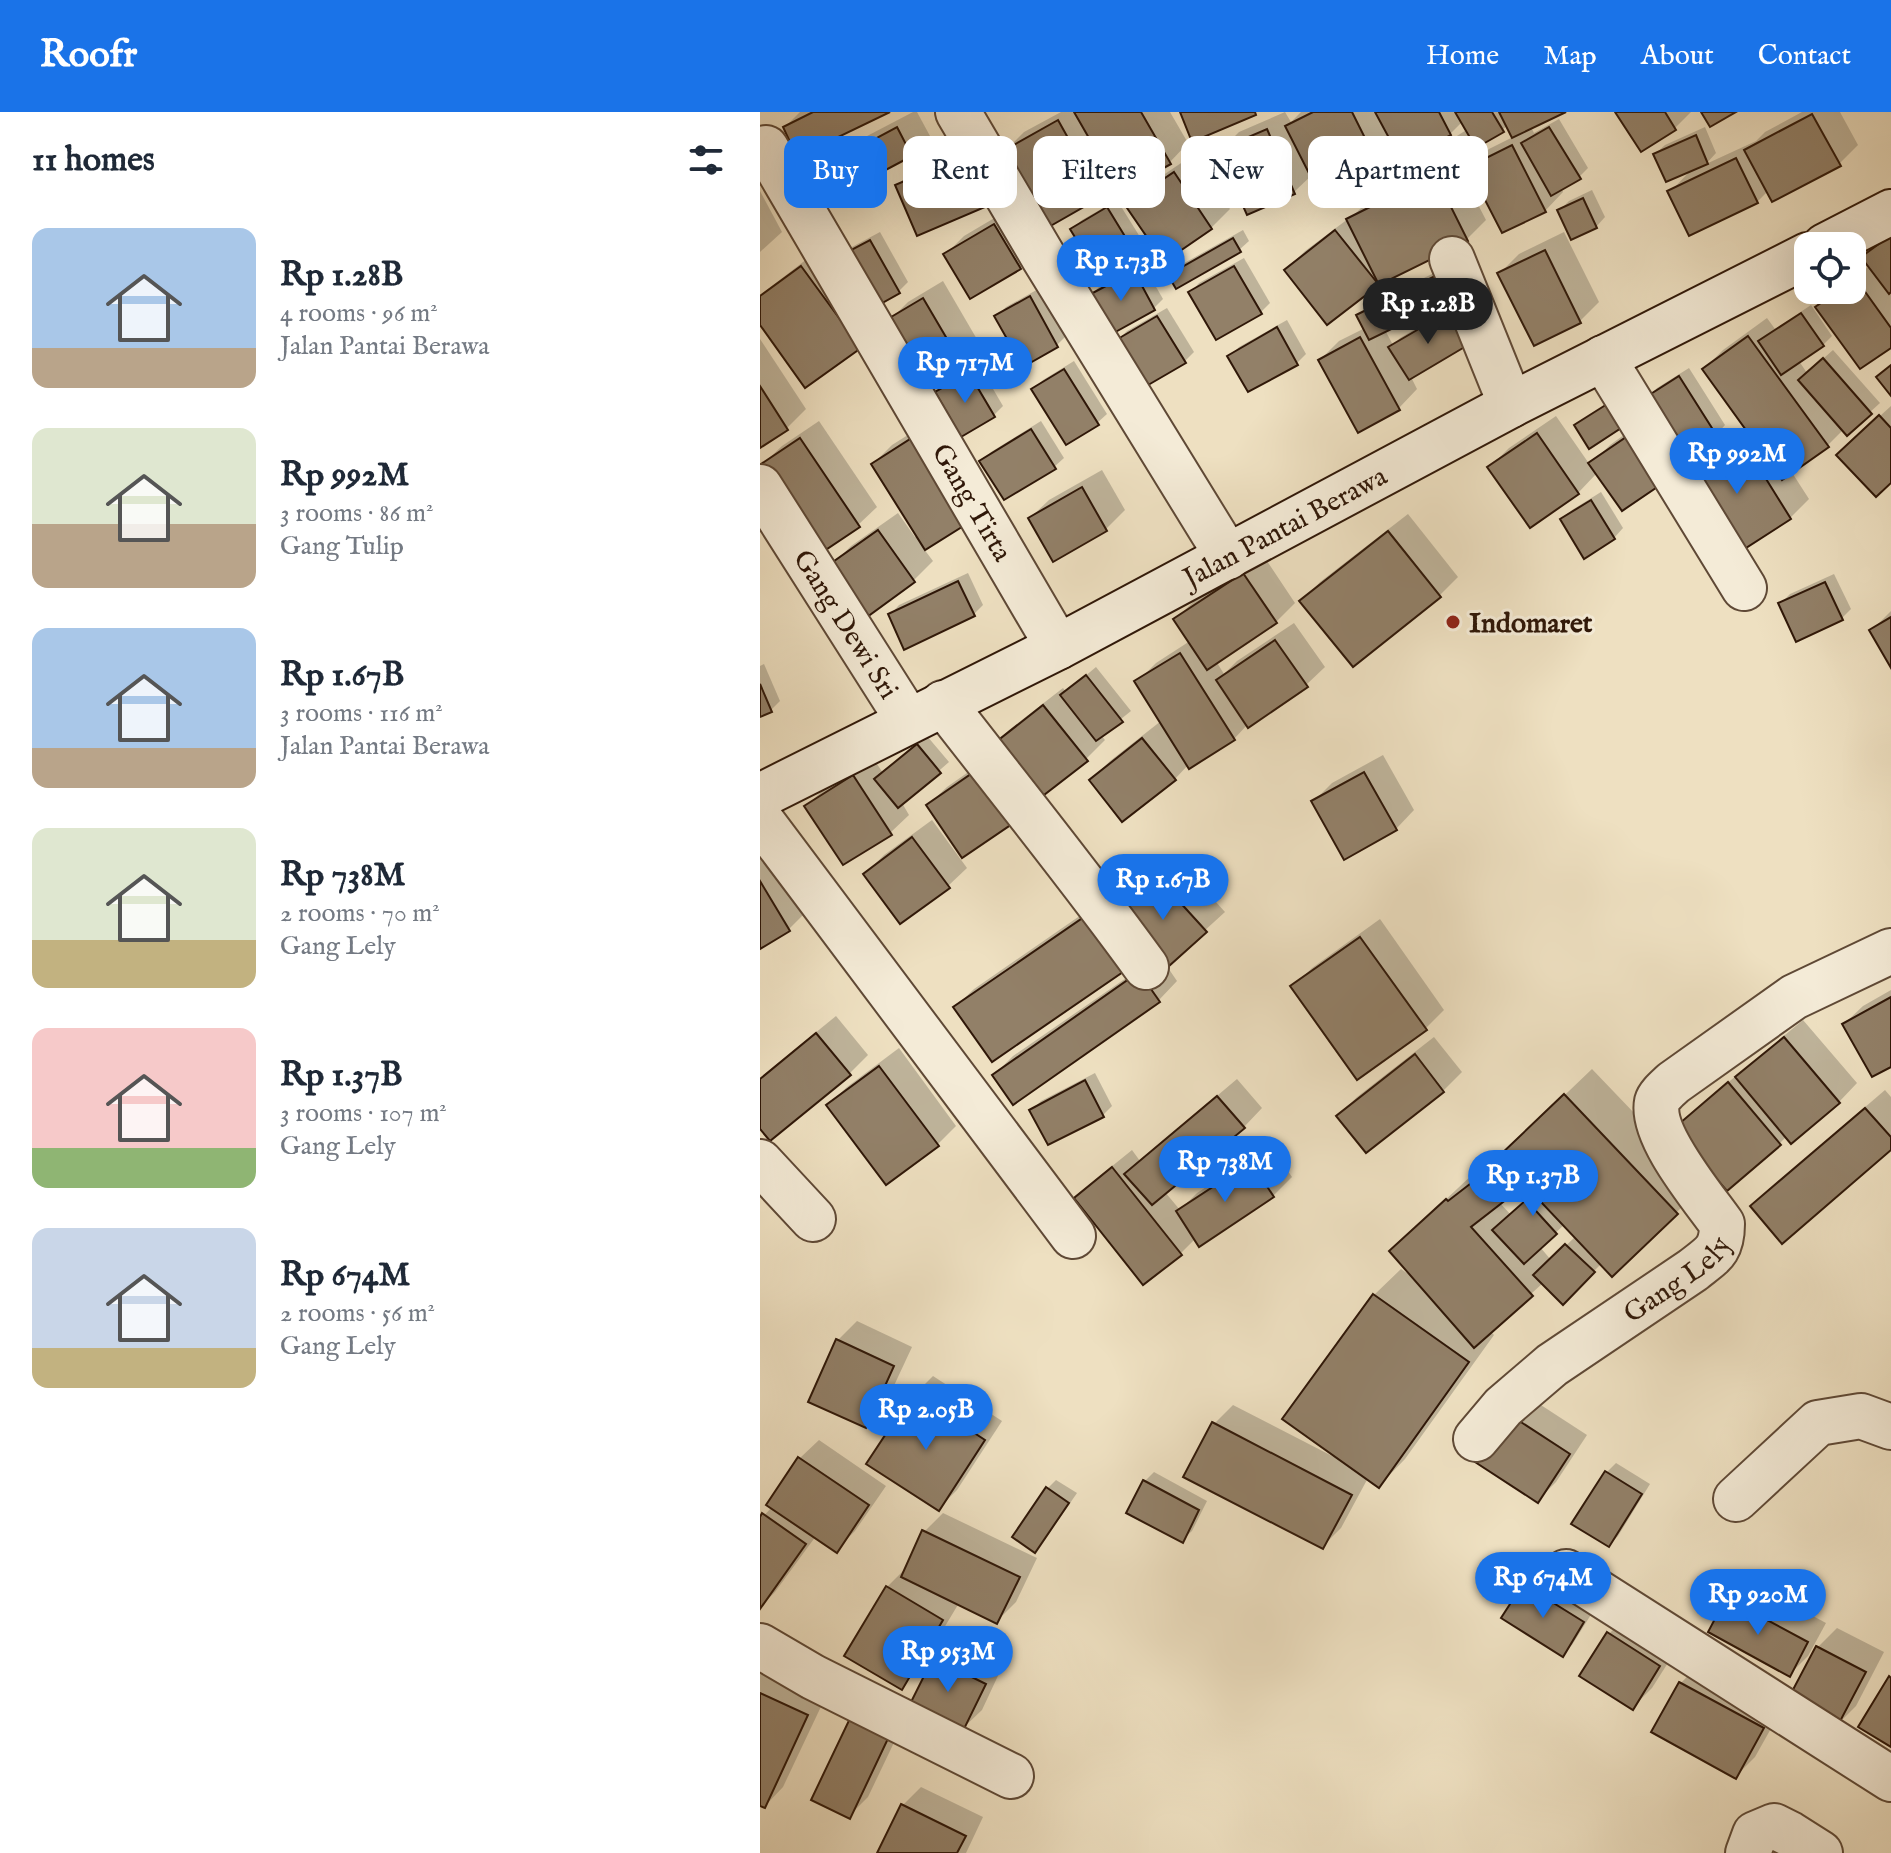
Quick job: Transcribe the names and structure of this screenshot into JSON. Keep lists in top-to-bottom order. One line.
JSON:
{"streets":{"street":["Gang Tirta","Jalan Pantai Berawa","Gang Dewi Sri","Gang Lely"]},"crossings":[["Gang Tirta","Jalan Pantai Berawa"],["Jalan Pantai Berawa","Gang Dewi Sri"]],"places":["Indomaret"],"page":{"header":"Roofr","nav":["Home","Map","About","Contact"],"heading":"11 homes","chip":["Buy","Rent","Filters","New","Apartment"],"list":[{"name":"Rp 1.28B","note":"4 rooms · 96 m² · Jalan Pantai Berawa"},{"name":"Rp 992M","note":"3 rooms · 86 m² · Gang Tulip"},{"name":"Rp 1.67B","note":"3 rooms · 116 m² · Jalan Pantai Berawa"},{"name":"Rp 738M","note":"2 rooms · 70 m² · Gang Lely"},{"name":"Rp 1.37B","note":"3 rooms · 107 m² · Gang Lely"},{"name":"Rp 674M","note":"2 rooms · 56 m² · Gang Lely"}],"price":["Rp 1.73B","Rp 1.28B","Rp 717M","Rp 992M","Rp 1.67B","Rp 738M","Rp 1.37B","Rp 2.05B","Rp 674M","Rp 920M","Rp 953M"]}}
